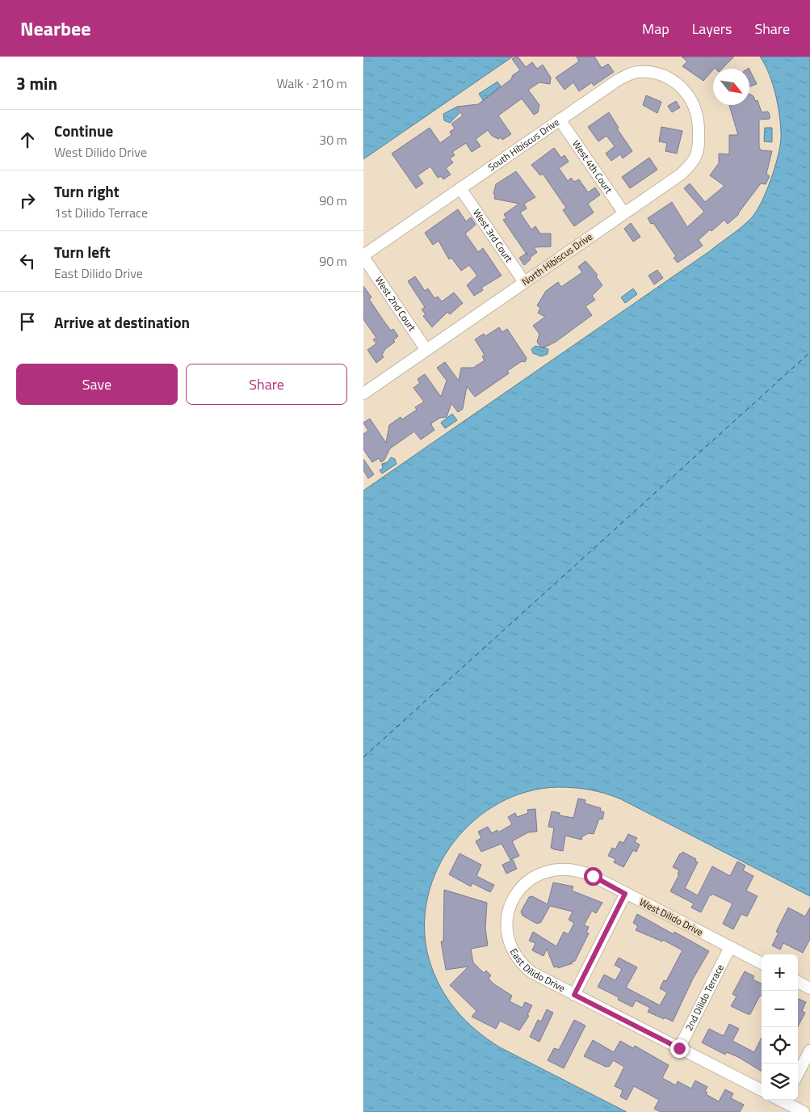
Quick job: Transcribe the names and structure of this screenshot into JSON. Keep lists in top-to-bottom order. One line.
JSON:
{"streets":{"street":["South Hibiscus Drive","West 4th Court","West 3rd Court","North Hibiscus Drive","West 2nd Court","West Dilido Drive","East Dilido Drive","2nd Dilido Terrace"]},"crossings":[["South Hibiscus Drive","West 4th Court"],["South Hibiscus Drive","West 3rd Court"],["South Hibiscus Drive","North Hibiscus Drive"],["South Hibiscus Drive","West 2nd Court"],["West 4th Court","North Hibiscus Drive"],["West 3rd Court","North Hibiscus Drive"],["North Hibiscus Drive","West 2nd Court"],["West Dilido Drive","East Dilido Drive"],["West Dilido Drive","2nd Dilido Terrace"],["East Dilido Drive","2nd Dilido Terrace"]],"north":"bottom right","page":{"header":"Nearbee","nav":["Map","Layers","Share"],"heading":["3 min","Walk · 210 m"],"list":[["Continue","West Dilido Drive","30 m"],["Turn right","1st Dilido Terrace","90 m"],["Turn left","East Dilido Drive","90 m"],"Arrive at destination"],"buttons":["Save","Share"],"map_buttons":["+","−"]}}
